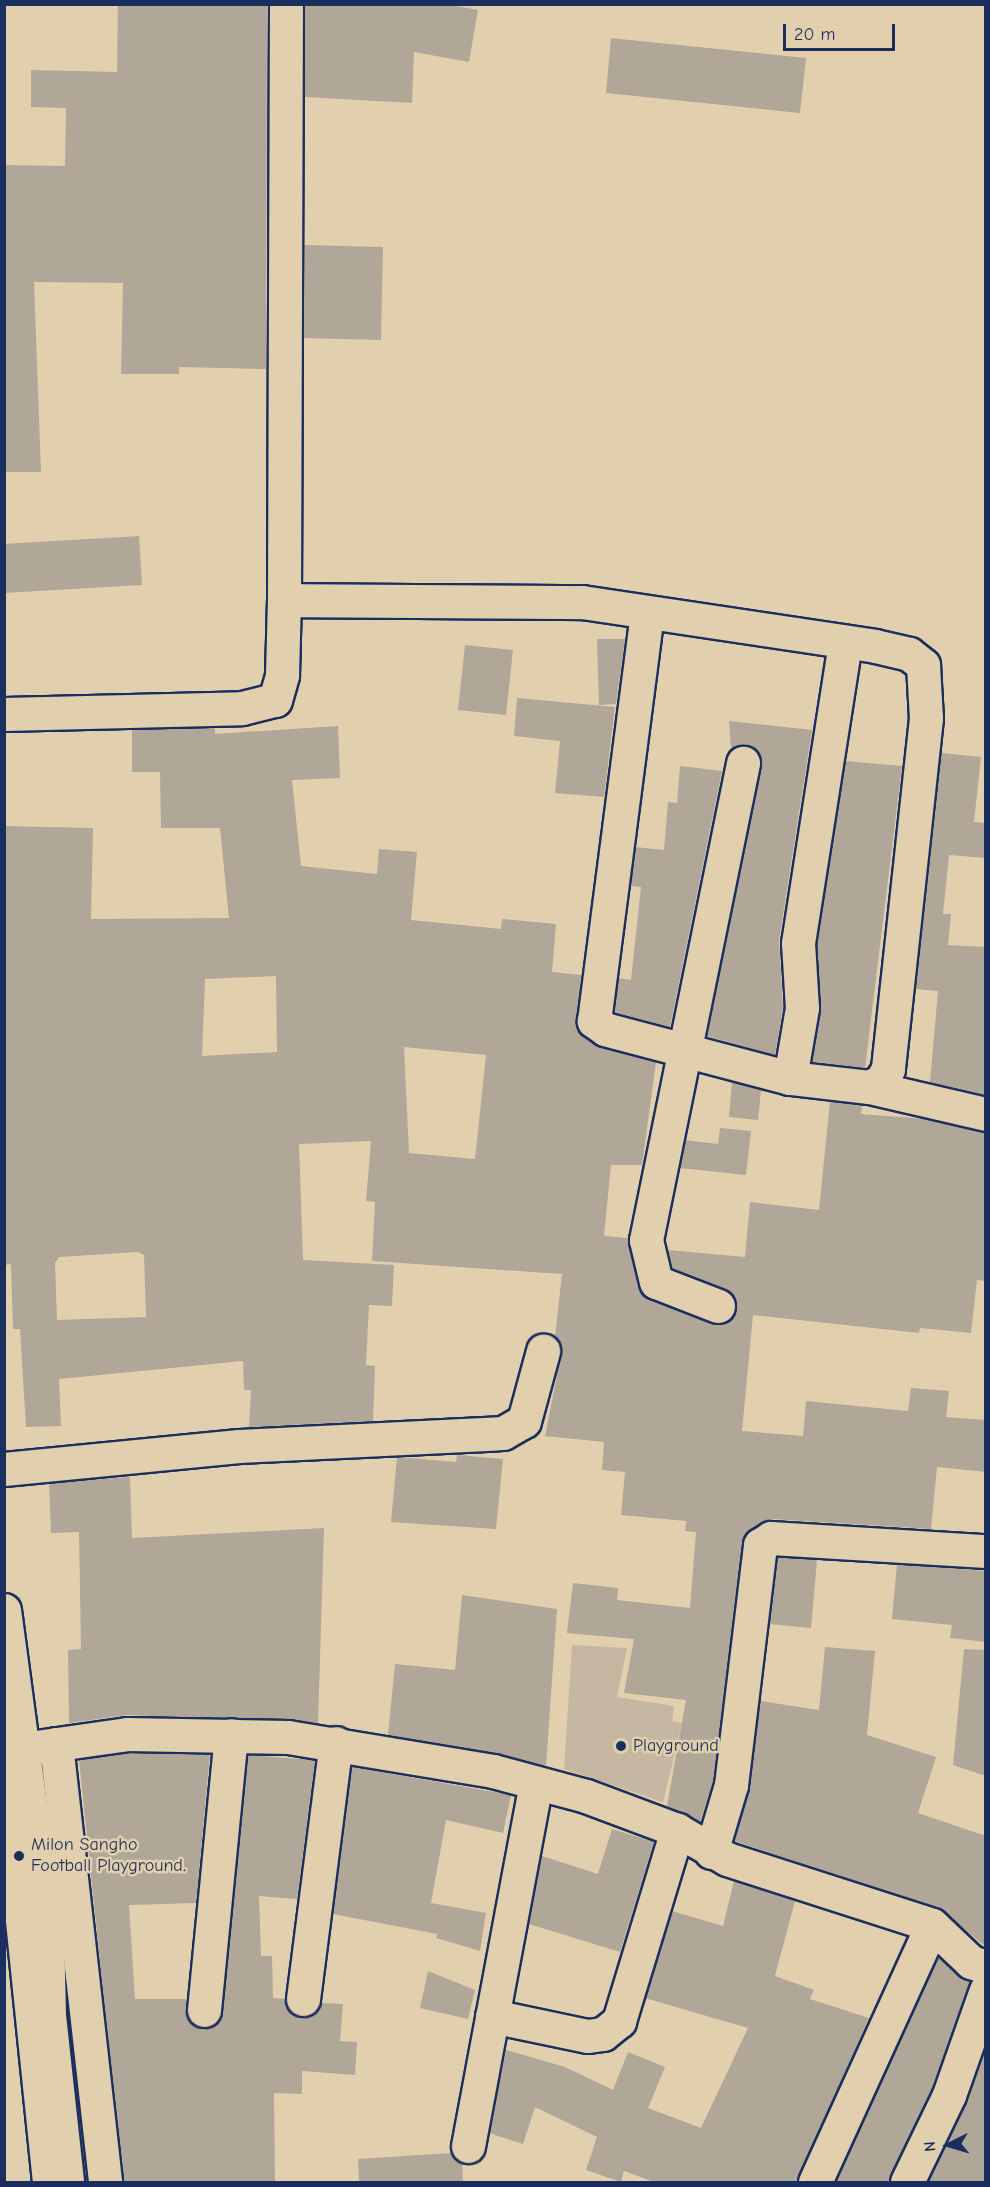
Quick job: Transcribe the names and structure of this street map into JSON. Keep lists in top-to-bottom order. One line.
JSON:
{"places":["Playground","Milon Sangho Football Playground."],"scale_bar":"20 m","north":"left"}
